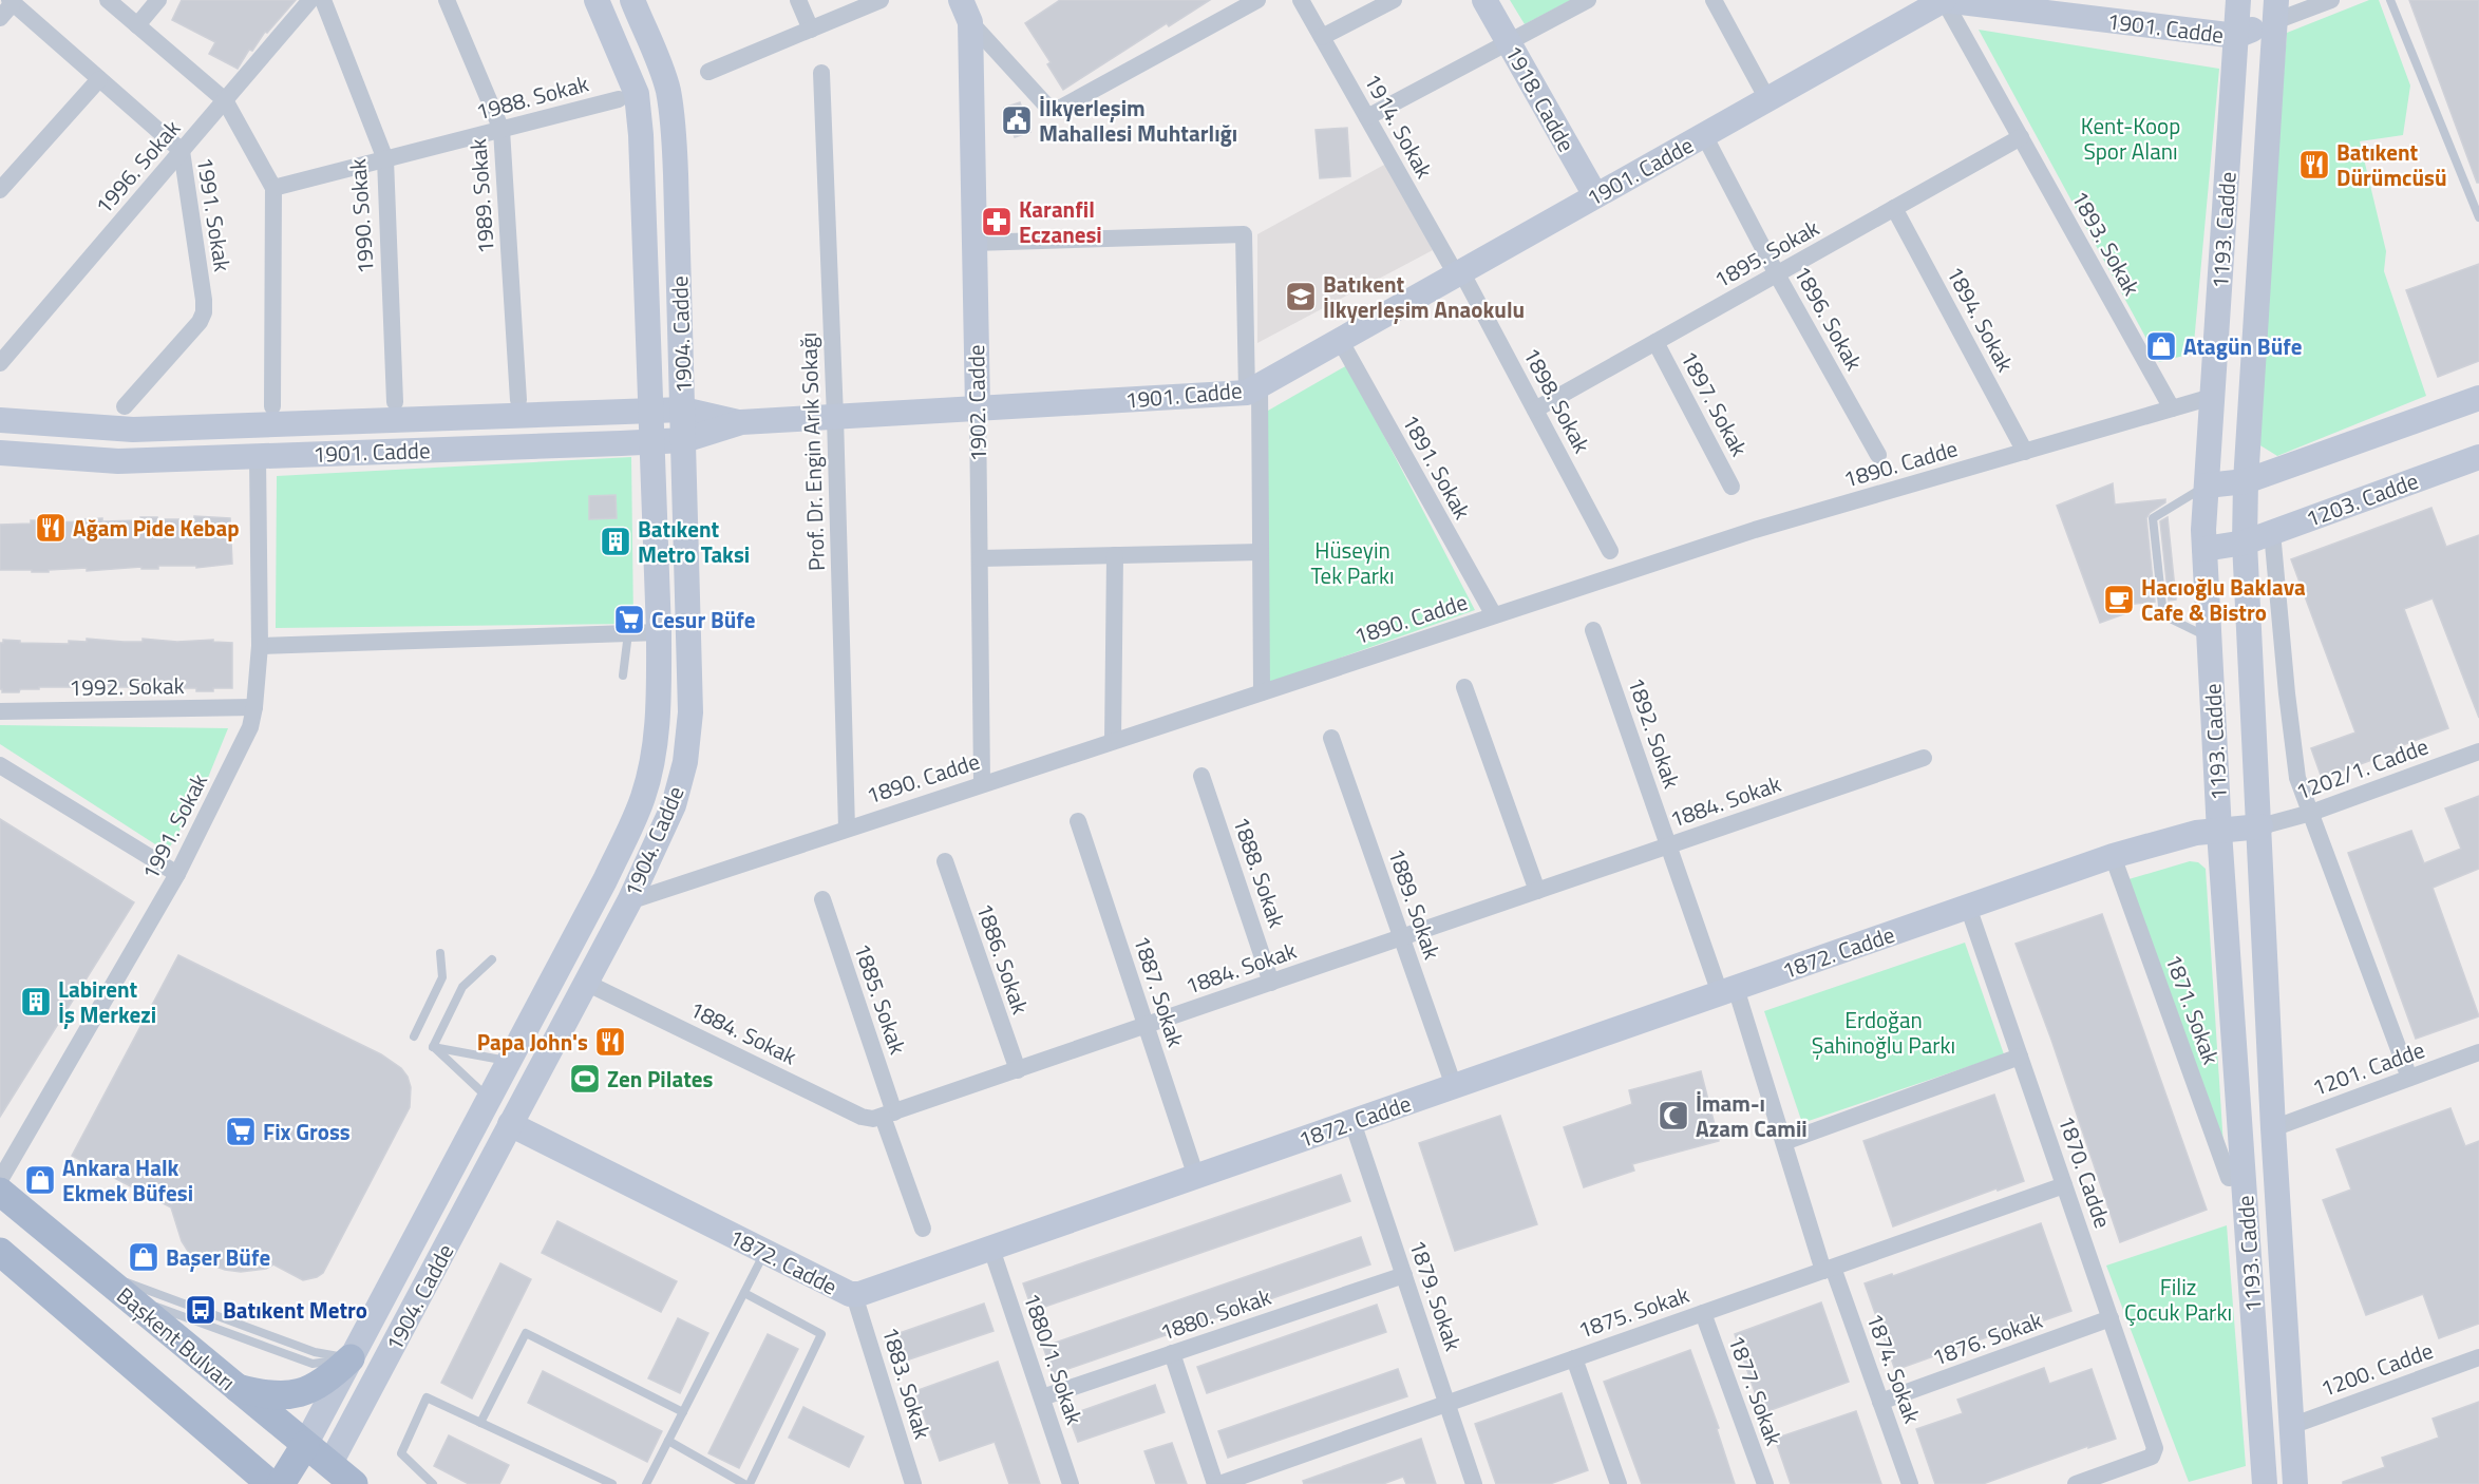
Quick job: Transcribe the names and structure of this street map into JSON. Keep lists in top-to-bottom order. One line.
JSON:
{"streets":{"main road":["1901. Cadde","1918. Cadde","1193. Cadde","1904. Cadde","1902. Cadde","1203. Cadde","1872. Cadde","Başkent Bulvarı"],"street":["1988. Sokak","1914. Sokak","1996. Sokak","1989. Sokak","1991. Sokak","1990. Sokak","1893. Sokak","1895. Sokak","1896. Sokak","1894. Sokak","1898. Sokak","1897. Sokak","Prof. Dr. Engin Arık Sokağı","1890. Cadde","1891. Sokak","1992. Sokak","1892. Sokak","1202/1. Cadde","1884. Sokak","1888. Sokak","1889. Sokak","1886. Sokak","1887. Sokak","1885. Sokak","1871. Sokak","1201. Cadde","1870. Cadde","1879. Sokak","1875. Sokak","1880. Sokak","1876. Sokak","1880/1. Sokak","1874. Sokak","1200. Cadde","1883. Sokak","1877. Sokak"]},"crossings":[["1901. Cadde","1918. Cadde"],["1901. Cadde","1914. Sokak"],["1901. Cadde","1991. Sokak"],["1901. Cadde","1193. Cadde"],["1901. Cadde","1893. Sokak"],["1901. Cadde","1896. Sokak"],["1901. Cadde","1904. Cadde"],["1901. Cadde","1898. Sokak"],["1901. Cadde","1902. Cadde"],["1901. Cadde","Prof. Dr. Engin Arık Sokağı"],["1901. Cadde","1891. Sokak"],["1988. Sokak","1989. Sokak"],["1988. Sokak","1991. Sokak"],["1988. Sokak","1990. Sokak"],["1914. Sokak","1898. Sokak"],["1996. Sokak","1991. Sokak"],["1991. Sokak","1992. Sokak"],["1193. Cadde","1890. Cadde"],["1193. Cadde","1203. Cadde"],["1193. Cadde","1202/1. Cadde"],["1193. Cadde","1872. Cadde"],["1193. Cadde","1201. Cadde"],["1193. Cadde","1200. Cadde"],["1893. Sokak","1895. Sokak"],["1893. Sokak","1890. Cadde"],["1895. Sokak","1896. Sokak"],["1895. Sokak","1894. Sokak"],["1895. Sokak","1898. Sokak"],["1895. Sokak","1897. Sokak"],["1894. Sokak","1890. Cadde"],["1904. Cadde","1890. Cadde"],["1904. Cadde","1884. Sokak"],["1904. Cadde","1872. Cadde"],["1904. Cadde","Başkent Bulvarı"],["1902. Cadde","1890. Cadde"],["Prof. Dr. Engin Arık Sokağı","1890. Cadde"],["1890. Cadde","1891. Sokak"],["1892. Sokak","1884. Sokak"],["1892. Sokak","1872. Cadde"],["1892. Sokak","1874. Sokak"],["1202/1. Cadde","1872. Cadde"],["1884. Sokak","1888. Sokak"],["1884. Sokak","1889. Sokak"],["1884. Sokak","1886. Sokak"],["1884. Sokak","1887. Sokak"],["1884. Sokak","1885. Sokak"],["1889. Sokak","1872. Cadde"],["1872. Cadde","1887. Sokak"],["1872. Cadde","1871. Sokak"],["1872. Cadde","1870. Cadde"],["1872. Cadde","1879. Sokak"],["1872. Cadde","1880/1. Sokak"],["1872. Cadde","1874. Sokak"],["1872. Cadde","1883. Sokak"],["1870. Cadde","1875. Sokak"],["1870. Cadde","1876. Sokak"],["1879. Sokak","1875. Sokak"],["1879. Sokak","1880. Sokak"],["1875. Sokak","1874. Sokak"],["1875. Sokak","1877. Sokak"],["1880. Sokak","1880/1. Sokak"],["1876. Sokak","1874. Sokak"]],"parks":["Kent-Koop Spor Alanı","Hüseyin Tek Parkı","Erdoğan Şahinoğlu Parkı","Filiz Çocuk Parkı"],"places":{"public building":["İlkyerleşim Mahallesi Muhtarlığı"],"restaurant":["Batıkent Dürümcüsü","Ağam Pide Kebap","Papa John's"],"pharmacy":["Karanfil Eczanesi"],"school or university":["Batıkent İlkyerleşim Anaokulu"],"shop":["Atagün Büfe","Ankara Halk Ekmek Büfesi","Başer Büfe"],"building":["Batıkent Metro Taksi","Labirent İş Merkezi"],"cafe":["Hacıoğlu Baklava Cafe & Bistro"],"supermarket":["Cesur Büfe","Fix Gross"],"sports":["Zen Pilates"],"mosque":["İmam-ı Azam Camii"],"bus stop":["Batıkent Metro"]}}
